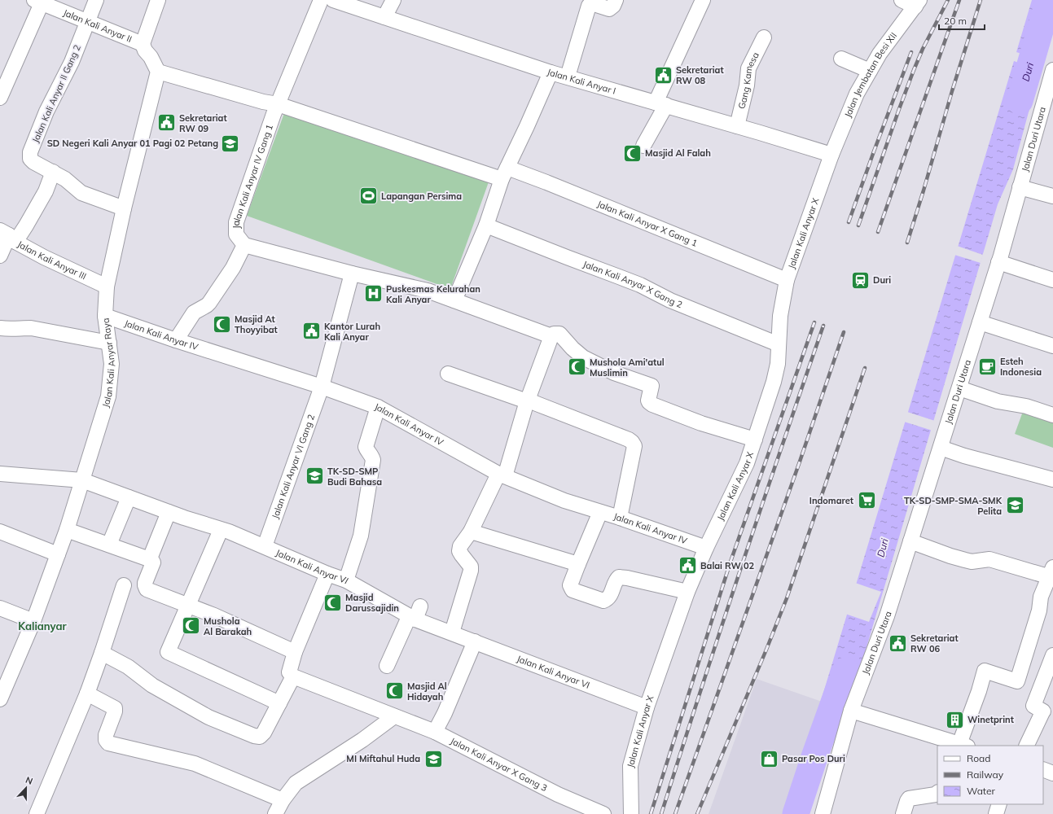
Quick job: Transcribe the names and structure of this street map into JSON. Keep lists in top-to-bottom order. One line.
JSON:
{"streets":{"street":["Jalan Kali Anyar II","Jalan Jembatan Besi XII","Jalan Kali Anyar I","Gang Kamesa","Jalan Kali Anyar II Gang 2","Jalan Duri Utara","Jalan Kali Anyar IV Gang 1","Jalan Kali Anyar X Gang 1","Jalan Kali Anyar X","Jalan Kali Anyar III","Jalan Kali Anyar X Gang 2","Jalan Kali Anyar IV","Jalan Kali Anyar Raya","Jalan Kali Anyar VI Gang 2","Jalan Kali Anyar VI","Jalan Kali Anyar X Gang 3"]},"crossings":[["Jalan Kali Anyar II","Jalan Kali Anyar II Gang 2"],["Jalan Jembatan Besi XII","Jalan Kali Anyar I"],["Jalan Jembatan Besi XII","Jalan Kali Anyar X"],["Jalan Kali Anyar I","Gang Kamesa"],["Jalan Kali Anyar I","Jalan Kali Anyar X"],["Jalan Kali Anyar II Gang 2","Jalan Kali Anyar Raya"],["Jalan Kali Anyar X Gang 1","Jalan Kali Anyar X"],["Jalan Kali Anyar X","Jalan Kali Anyar X Gang 2"],["Jalan Kali Anyar X","Jalan Kali Anyar IV"],["Jalan Kali Anyar X","Jalan Kali Anyar VI"],["Jalan Kali Anyar III","Jalan Kali Anyar Raya"],["Jalan Kali Anyar IV","Jalan Kali Anyar Raya"],["Jalan Kali Anyar IV","Jalan Kali Anyar VI Gang 2"],["Jalan Kali Anyar Raya","Jalan Kali Anyar VI"],["Jalan Kali Anyar VI Gang 2","Jalan Kali Anyar VI"]],"districts":["Kalianyar"],"water":["Duri"],"places":{"public building":["Sekretariat RW 08","Sekretariat RW 09","Kantor Lurah Kali Anyar","Balai RW 02","Sekretariat RW 06"],"school or university":["SD Negeri Kali Anyar 01 Pagi 02 Petang","TK-SD-SMP Budi Bahasa","TK-SD-SMP-SMA-SMK Pelita","MI Miftahul Huda"],"mosque":["Masjid Al Falah","Masjid At Thoyyibat","Mushola Ami'atul Muslimin","Masjid Darussajidin","Mushola Al Barakah","Masjid Al Hidayah"],"sports":["Lapangan Persima"],"station":["Duri"],"hospital":["Puskesmas Kelurahan Kali Anyar"],"cafe":["Esteh Indonesia"],"supermarket":["Indomaret"],"building":["Winetprint"],"shop":["Pasar Pos Duri"]},"legend":["Road","Railway","Water"],"scale_bar":"20 m","north":"top"}
